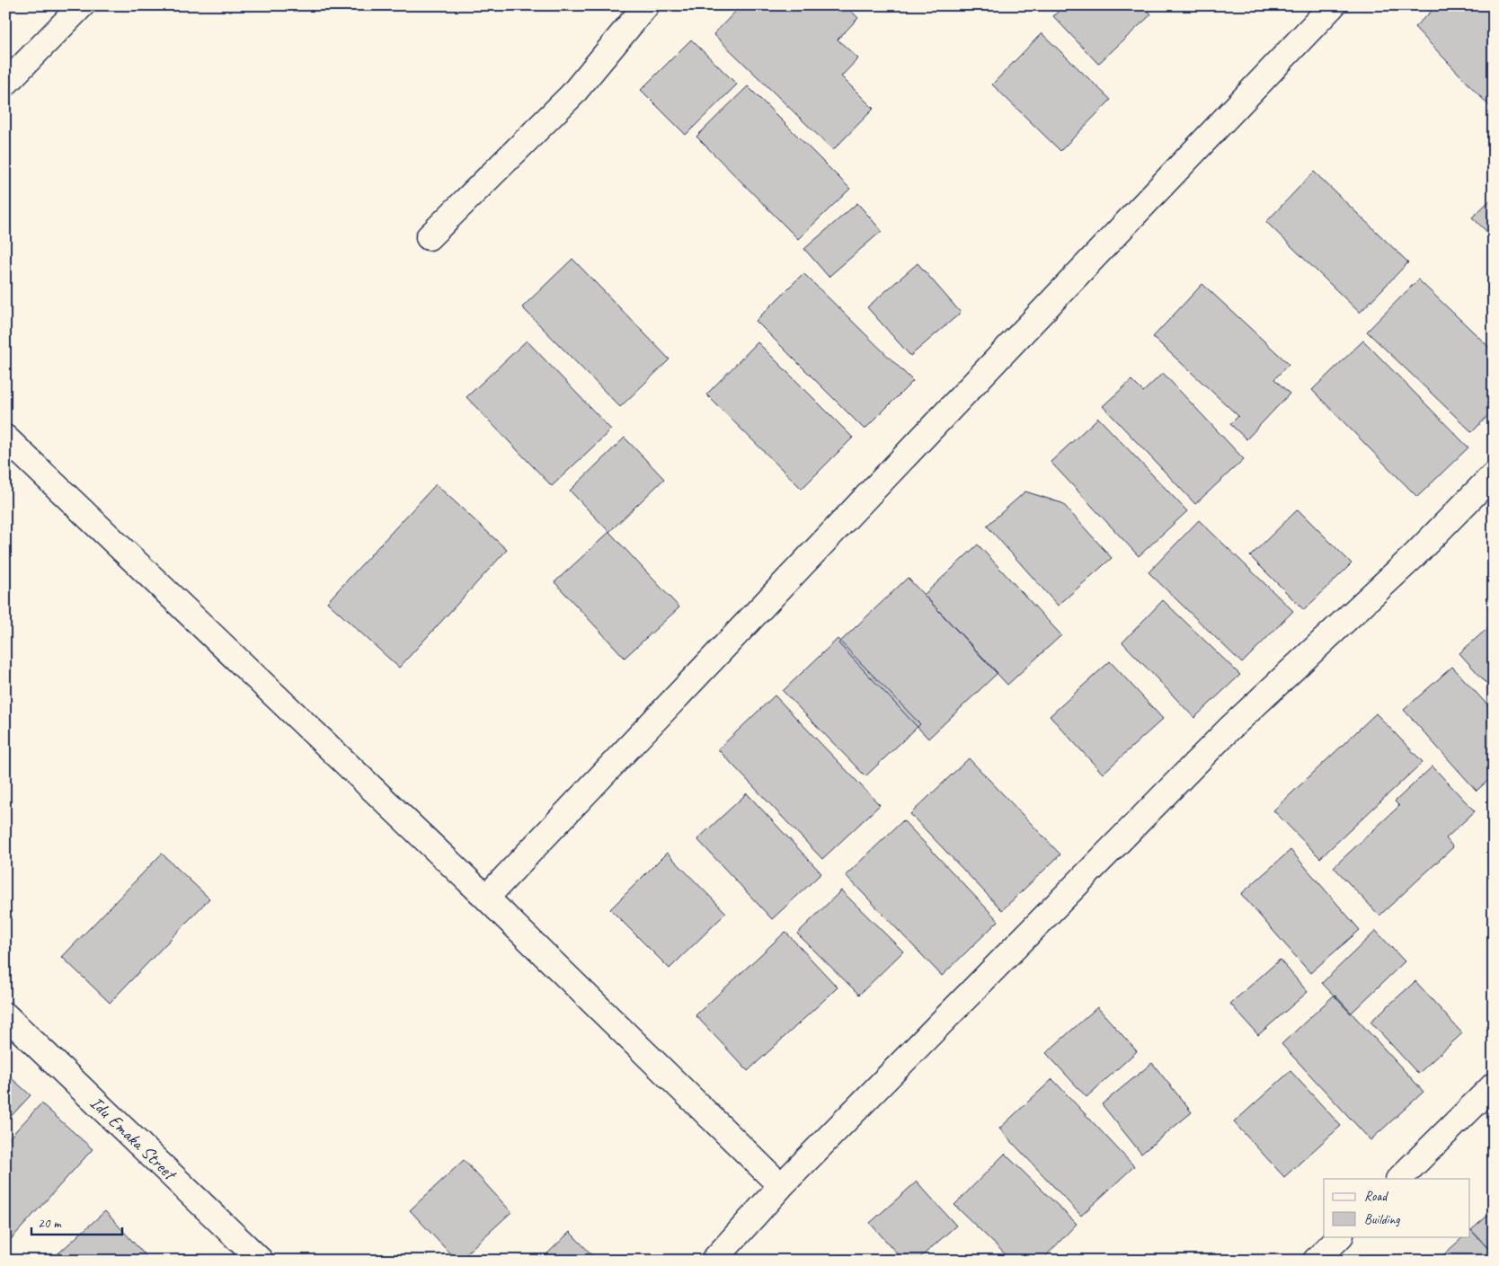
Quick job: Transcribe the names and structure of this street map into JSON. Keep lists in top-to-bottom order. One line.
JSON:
{"streets":{"street":["Idu Emaka Street"]},"legend":["Road","Building"],"scale_bar":"20 m"}
